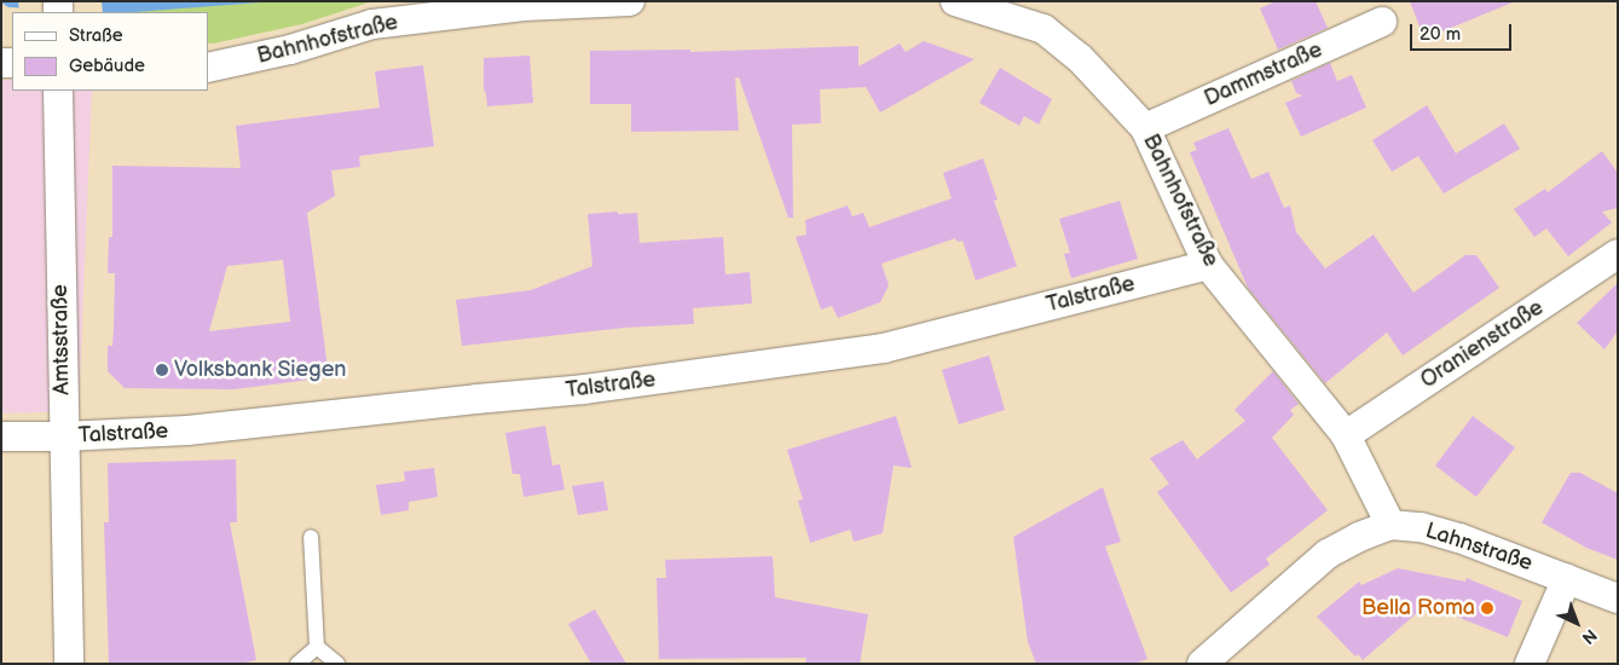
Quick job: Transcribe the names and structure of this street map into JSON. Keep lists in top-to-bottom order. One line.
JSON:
{"streets":{"street":["Bahnhofstraße","Dammstraße","Talstraße","Amtsstraße","Oranienstraße","Lahnstraße"]},"crossings":[["Bahnhofstraße","Dammstraße"],["Bahnhofstraße","Talstraße"],["Bahnhofstraße","Oranienstraße"],["Bahnhofstraße","Lahnstraße"],["Talstraße","Amtsstraße"]],"places":["Volksbank Siegen","Bella Roma"],"legend":["Straße","Gebäude"],"scale_bar":"20 m","north":"bottom right"}
